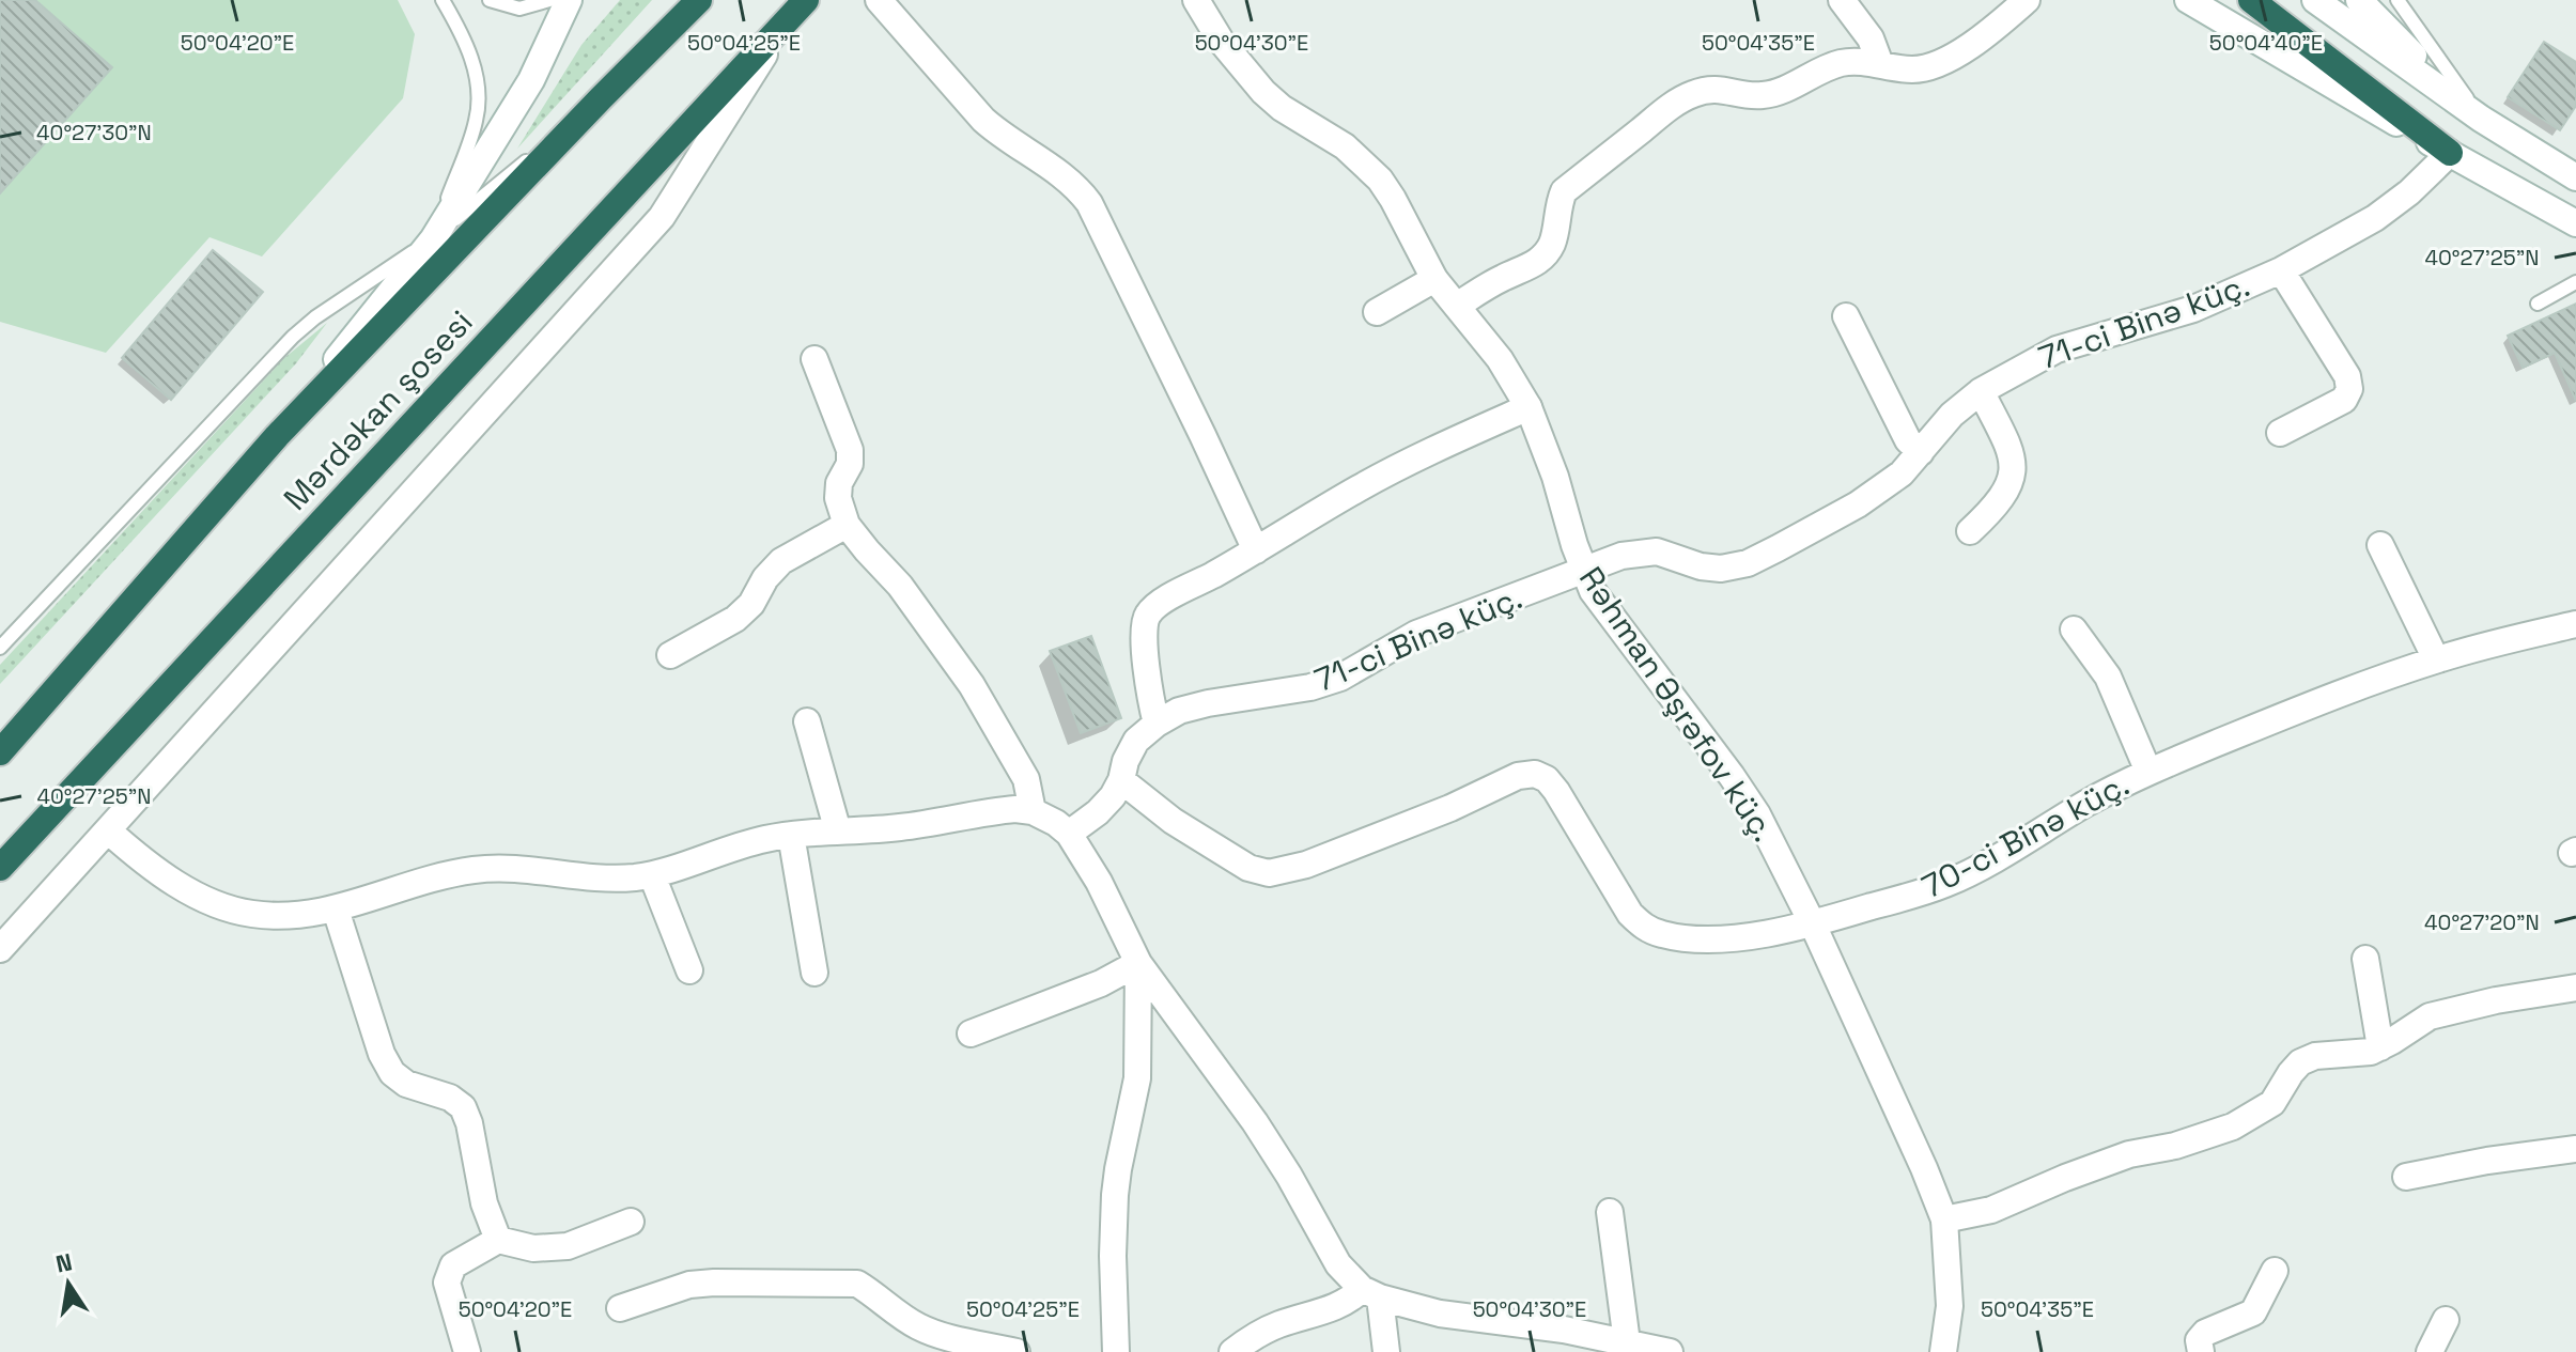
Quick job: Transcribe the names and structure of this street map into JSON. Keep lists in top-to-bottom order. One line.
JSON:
{"streets":{"highway":["Mərdəkan şosesi"],"street":["71-ci Binə küç.","Rəhman Əşrəfov küç.","70-ci Binə küç."]},"crossings":[["71-ci Binə küç.","Rəhman Əşrəfov küç."],["71-ci Binə küç.","70-ci Binə küç."],["Rəhman Əşrəfov küç.","70-ci Binə küç."]],"north":"top","coordinates":["50°04'40\"E","50°04'20\"E","50°04'25\"E","50°04'30\"E","50°04'35\"E","40°27'30\"N","40°27'25\"N","40°27'20\"N"]}
